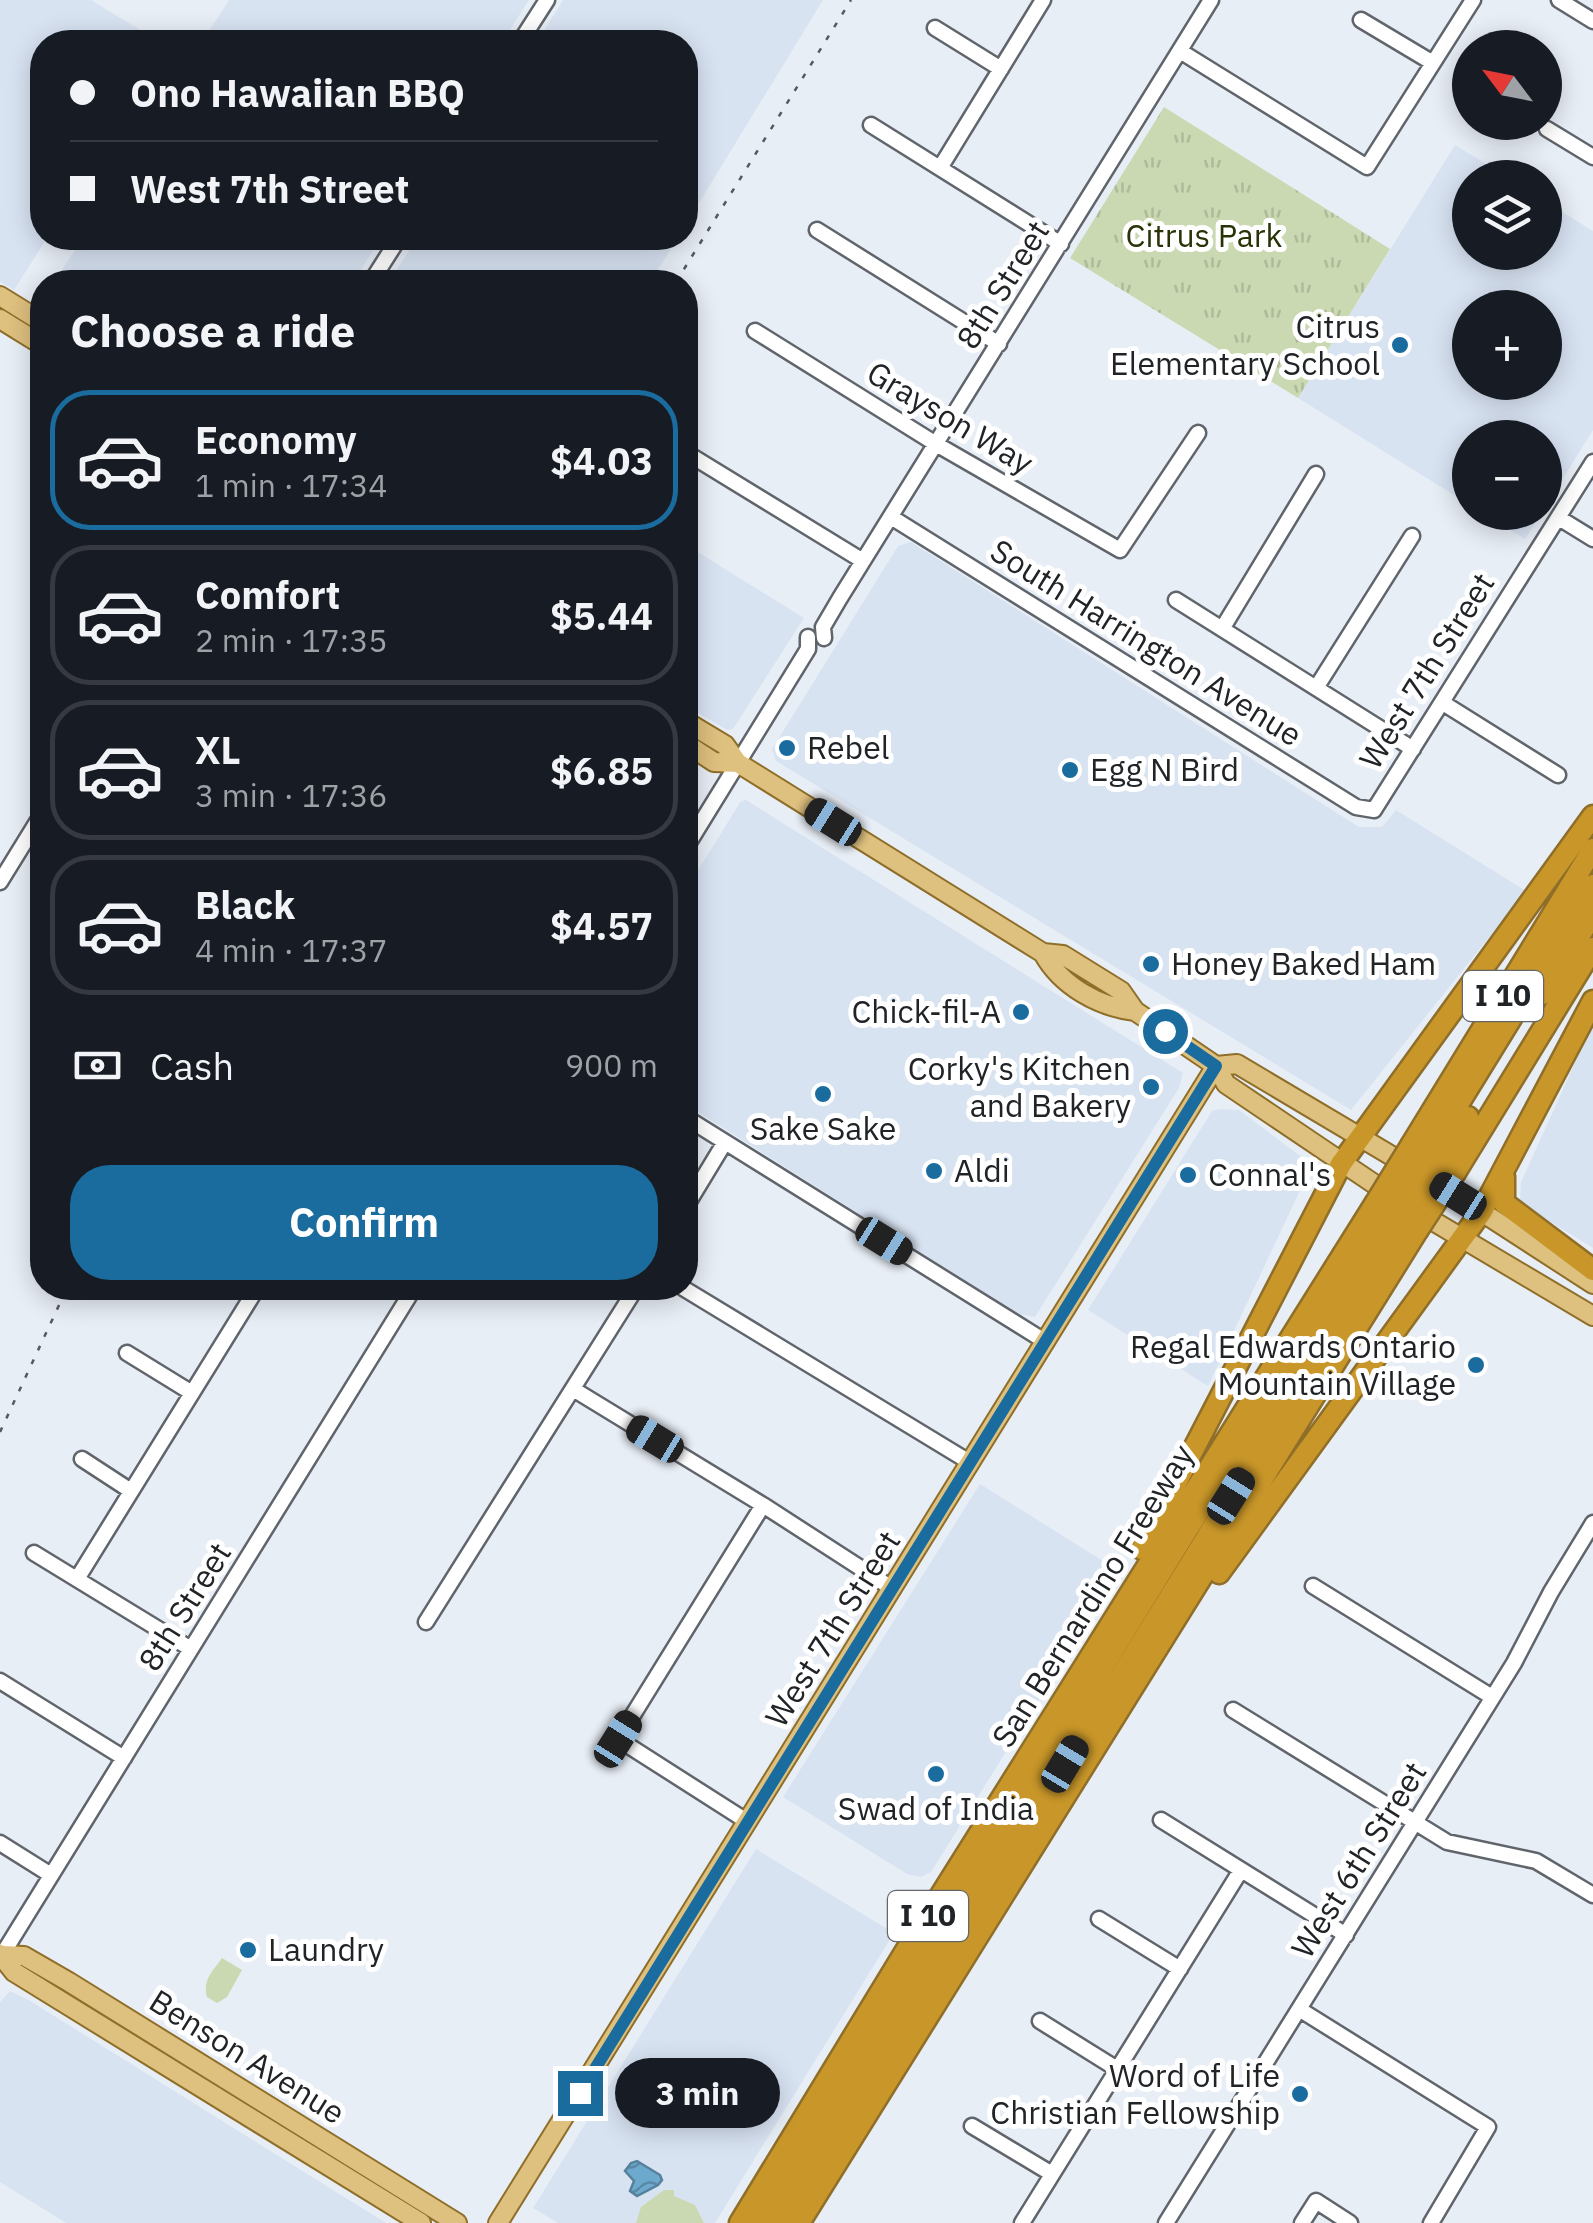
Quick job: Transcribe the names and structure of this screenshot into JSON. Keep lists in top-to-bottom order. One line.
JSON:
{"streets":{"highway":["I 10","San Bernardino Freeway"],"main road":["West 7th Street","Benson Avenue"],"street":["8th Street","Grayson Way","South Harrington Avenue","West 6th Street"]},"crossings":[["8th Street","Grayson Way"],["8th Street","South Harrington Avenue"],["8th Street","Benson Avenue"],["South Harrington Avenue","West 7th Street"]],"parks":["Citrus Park"],"places":["Citrus Elementary School","Rebel","Egg N Bird","Honey Baked Ham","Chick-fil-A","Corky's Kitchen and Bakery","Sake Sake","Aldi","Connal's","Regal Edwards Ontario Mountain Village","Swad of India","Laundry","Word of Life Christian Fellowship"],"north":"top left","page":{"map_buttons":["+","−"],"banner":["Ono Hawaiian BBQ","West 7th Street"],"heading":"Choose a ride","list":[{"name":"Economy","note":"1 min · 17:34","value":"$4.03"},{"name":"Comfort","note":"2 min · 17:35","value":"$5.44"},{"name":"XL","note":"3 min · 17:36","value":"$6.85"},{"name":"Black","note":"4 min · 17:37","value":"$4.57"}],"pay":["Cash","900 m"],"buttons":"Confirm","bubble":"3 min"}}
